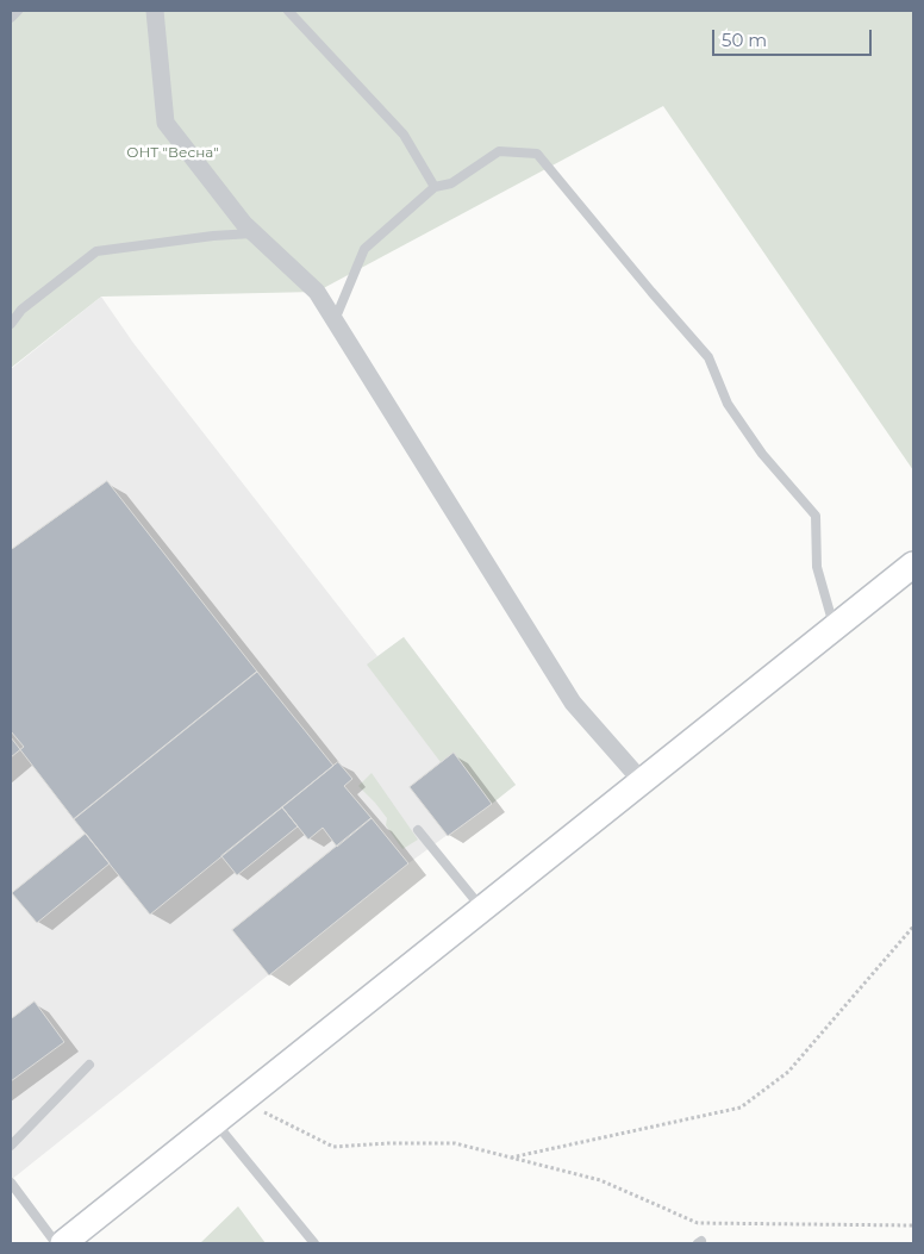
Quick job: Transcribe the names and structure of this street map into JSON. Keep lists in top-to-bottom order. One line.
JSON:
{"parks":["ОНТ \"Весна\""],"scale_bar":"50 m"}
